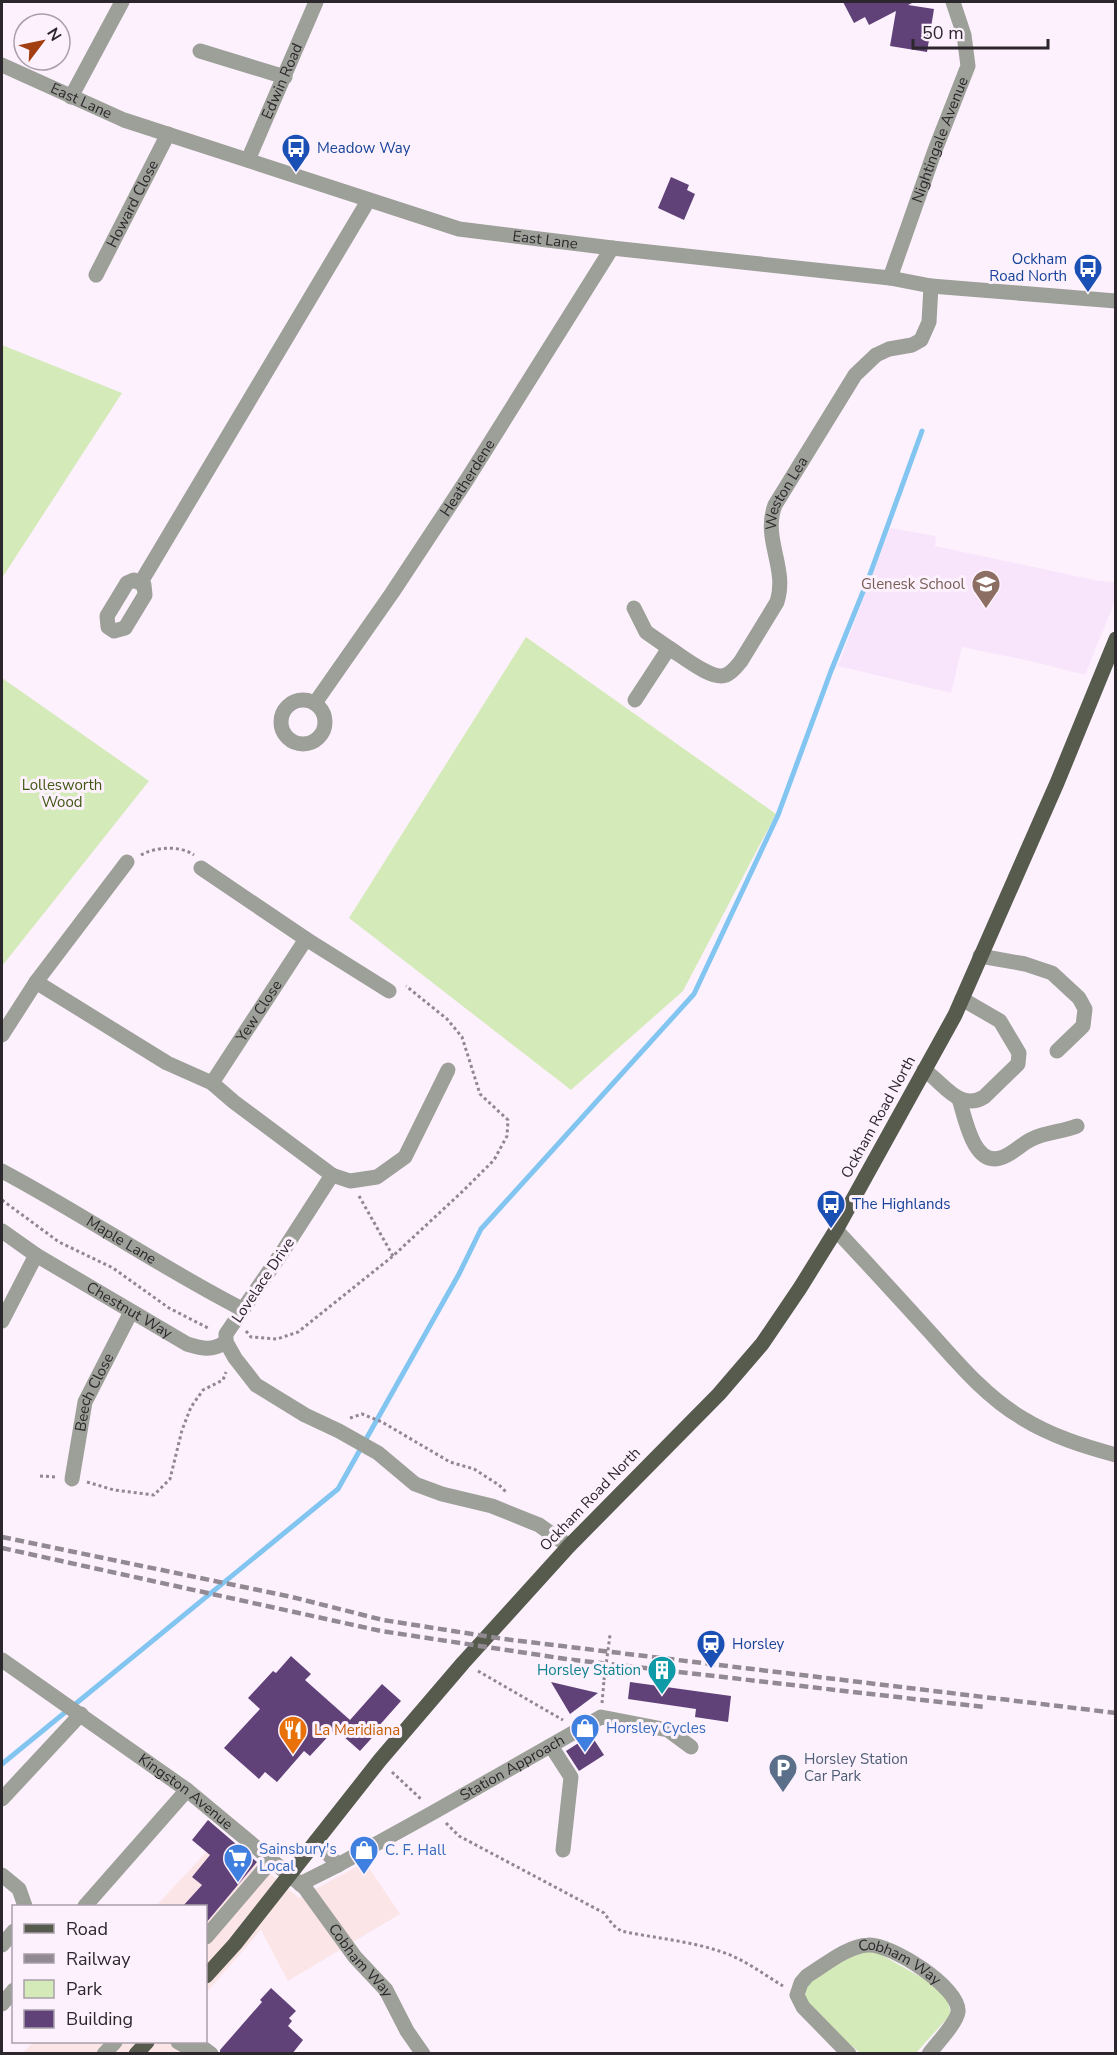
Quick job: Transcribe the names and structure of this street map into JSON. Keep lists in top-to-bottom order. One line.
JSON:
{"streets":{"main road":["Ockham Road North"],"street":["Edwin Road","East Lane","Nightingale Avenue","Howard Close","Heatherdene","Weston Lea","Yew Close","Maple Lane","Lovelace Drive","Chestnut Way","Beech Close","Station Approach","Kingston Avenue","Cobham Way"]},"crossings":[["Edwin Road","East Lane"],["East Lane","Nightingale Avenue"],["East Lane","Howard Close"],["East Lane","Heatherdene"],["East Lane","Weston Lea"],["Ockham Road North","Station Approach"],["Ockham Road North","Kingston Avenue"],["Ockham Road North","Cobham Way"],["Maple Lane","Lovelace Drive"],["Lovelace Drive","Chestnut Way"],["Chestnut Way","Beech Close"],["Station Approach","Kingston Avenue"],["Station Approach","Cobham Way"],["Kingston Avenue","Cobham Way"]],"parks":["Lollesworth Wood"],"places":{"bus stop":["Meadow Way","Ockham Road North","The Highlands"],"school or university":["Glenesk School"],"station":["Horsley"],"building":["Horsley Station"],"shop":["Horsley Cycles","C. F. Hall"],"restaurant":["La Meridiana"],"parking":["Horsley Station Car Park"],"supermarket":["Sainsbury's Local"]},"legend":["Road","Railway","Park","Building"],"scale_bar":"50 m","north":"top right"}
